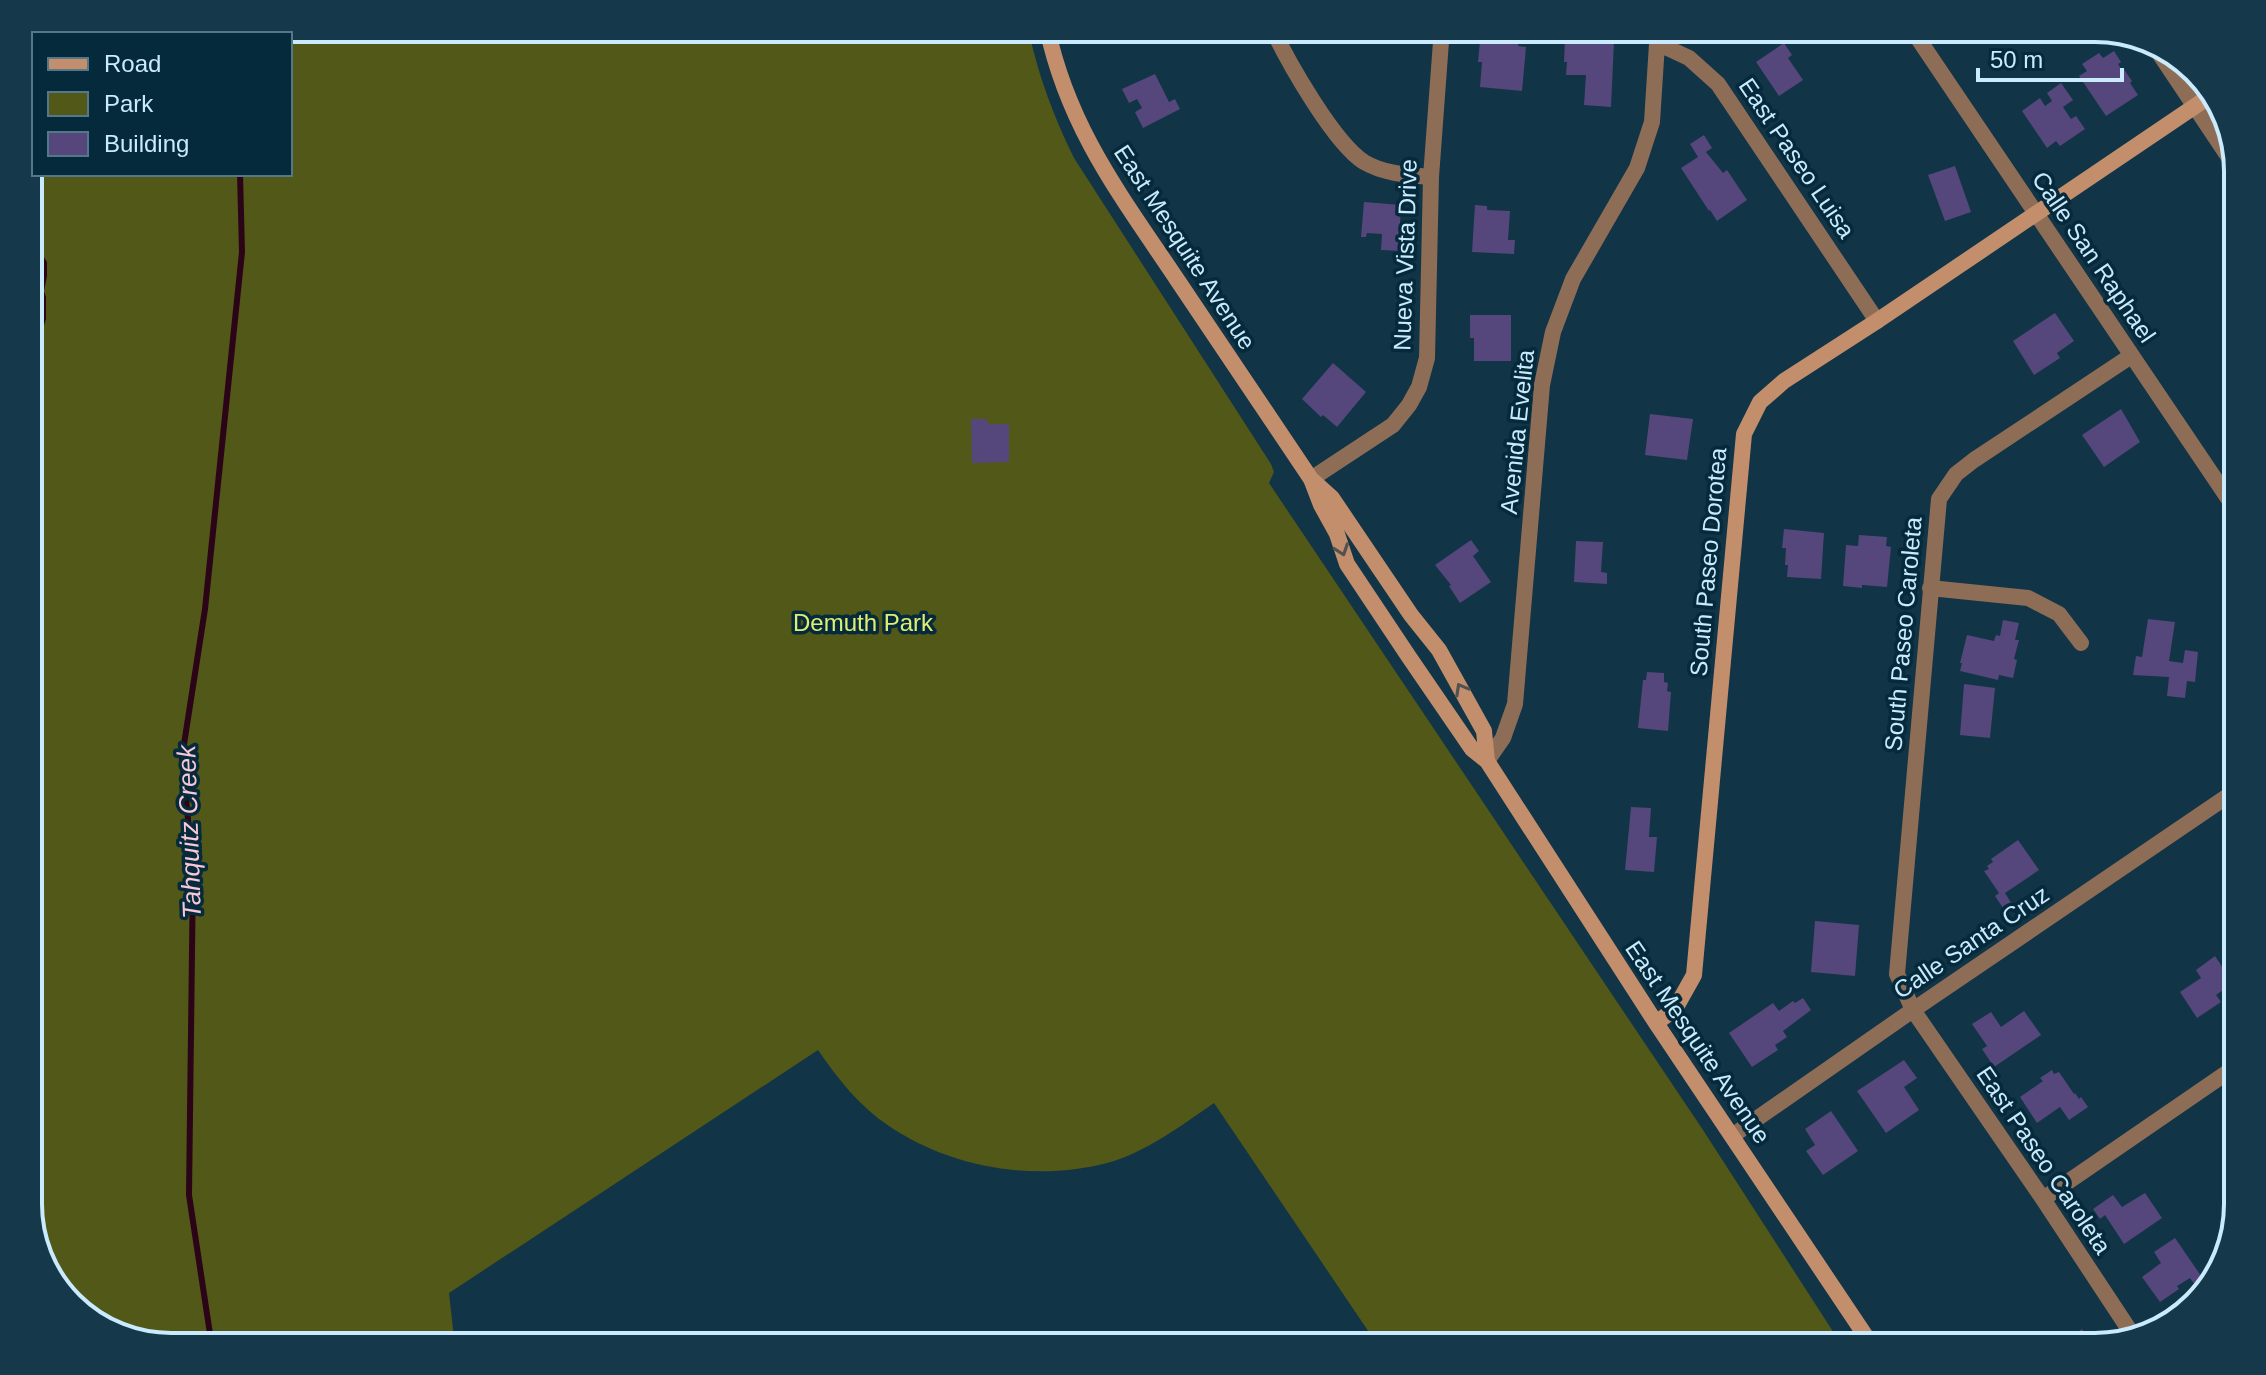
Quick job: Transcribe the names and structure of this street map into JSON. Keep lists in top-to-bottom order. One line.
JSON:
{"streets":{"street":["East Paseo Luisa","East Mesquite Avenue","Nueva Vista Drive","Calle San Raphael","Avenida Evelita","South Paseo Dorotea","South Paseo Caroleta","Calle Santa Cruz","East Paseo Caroleta"]},"crossings":[["East Paseo Luisa","South Paseo Dorotea"],["East Mesquite Avenue","Nueva Vista Drive"],["East Mesquite Avenue","Avenida Evelita"],["East Mesquite Avenue","South Paseo Dorotea"],["East Mesquite Avenue","Calle Santa Cruz"],["Calle San Raphael","South Paseo Dorotea"],["Calle San Raphael","South Paseo Caroleta"],["South Paseo Caroleta","Calle Santa Cruz"],["South Paseo Caroleta","East Paseo Caroleta"],["Calle Santa Cruz","East Paseo Caroleta"]],"water":["Tahquitz Creek"],"parks":["Demuth Park"],"legend":["Road","Park","Building"],"scale_bar":"50 m"}
